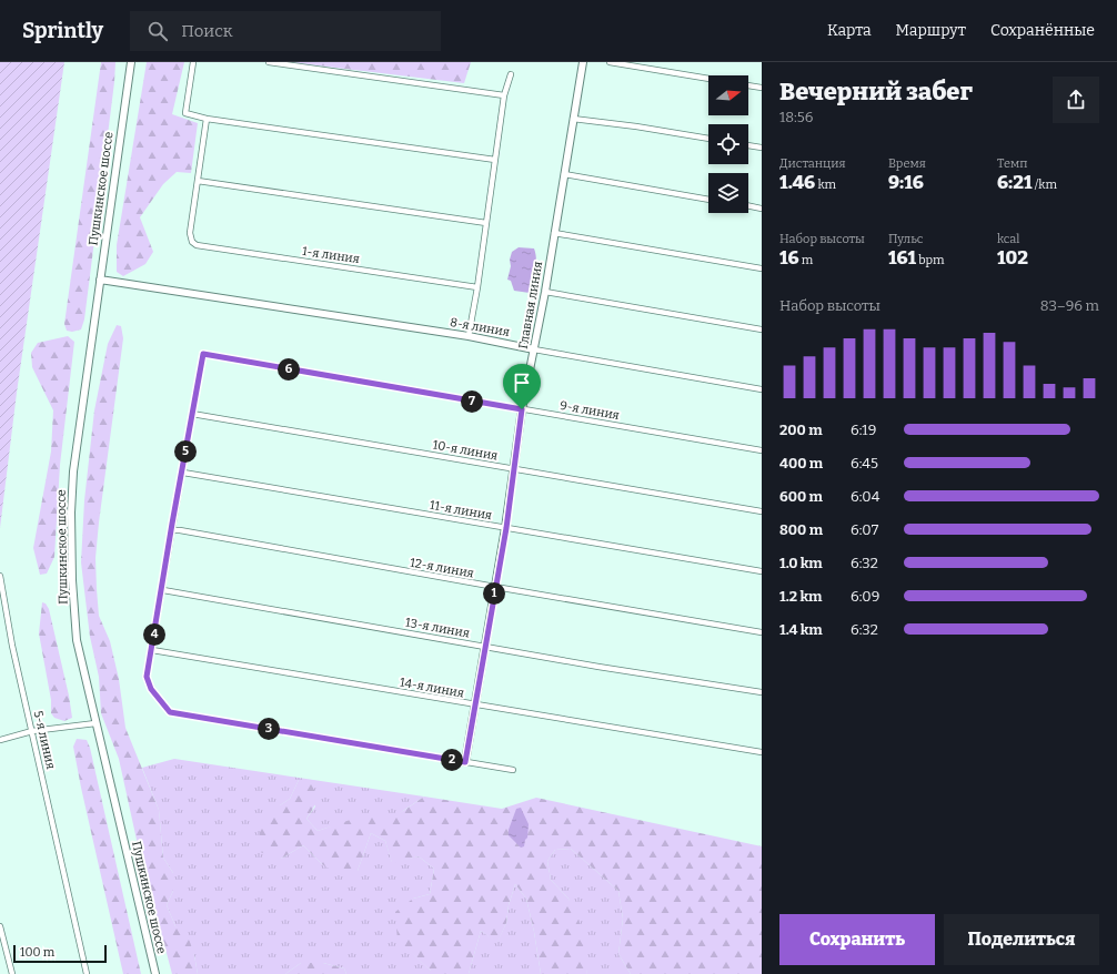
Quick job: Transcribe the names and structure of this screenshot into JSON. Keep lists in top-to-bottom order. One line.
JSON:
{"streets":{"street":["Пушкинское шоссе","1-я линия","Главная линия","8-я линия","9-я линия","10-я линия","11-я линия","12-я линия","13-я линия","14-я линия","5-я линия"]},"crossings":[["Пушкинское шоссе","8-я линия"],["Главная линия","8-я линия"],["Главная линия","9-я линия"],["Главная линия","10-я линия"],["Главная линия","11-я линия"],["Главная линия","12-я линия"],["Главная линия","13-я линия"],["Главная линия","14-я линия"],["9-я линия","10-я линия"]],"scale_bar":"100 m","north":"right","page":{"header":"Sprintly","search":"Поиск","nav":["Карта","Маршрут","Сохранённые"],"heading":["Вечерний забег","18:56"],"stats":[["Дистанция","1.46 km"],["Время","9:16"],["Темп","6:21 /km"],["Набор высоты","16 m"],["Пульс","161 bpm"],["kcal","102"]],"chart":["Набор высоты","83–96 m"],"pins":["6","7","5","1","4","3","2"],"list":[{"name":"200 m","note":"6:19"},{"name":"400 m","note":"6:45"},{"name":"600 m","note":"6:04"},{"name":"800 m","note":"6:07"},{"name":"1.0 km","note":"6:32"},{"name":"1.2 km","note":"6:09"},{"name":"1.4 km","note":"6:32"}],"buttons":["Сохранить","Поделиться"],"scale":"100 m"}}
